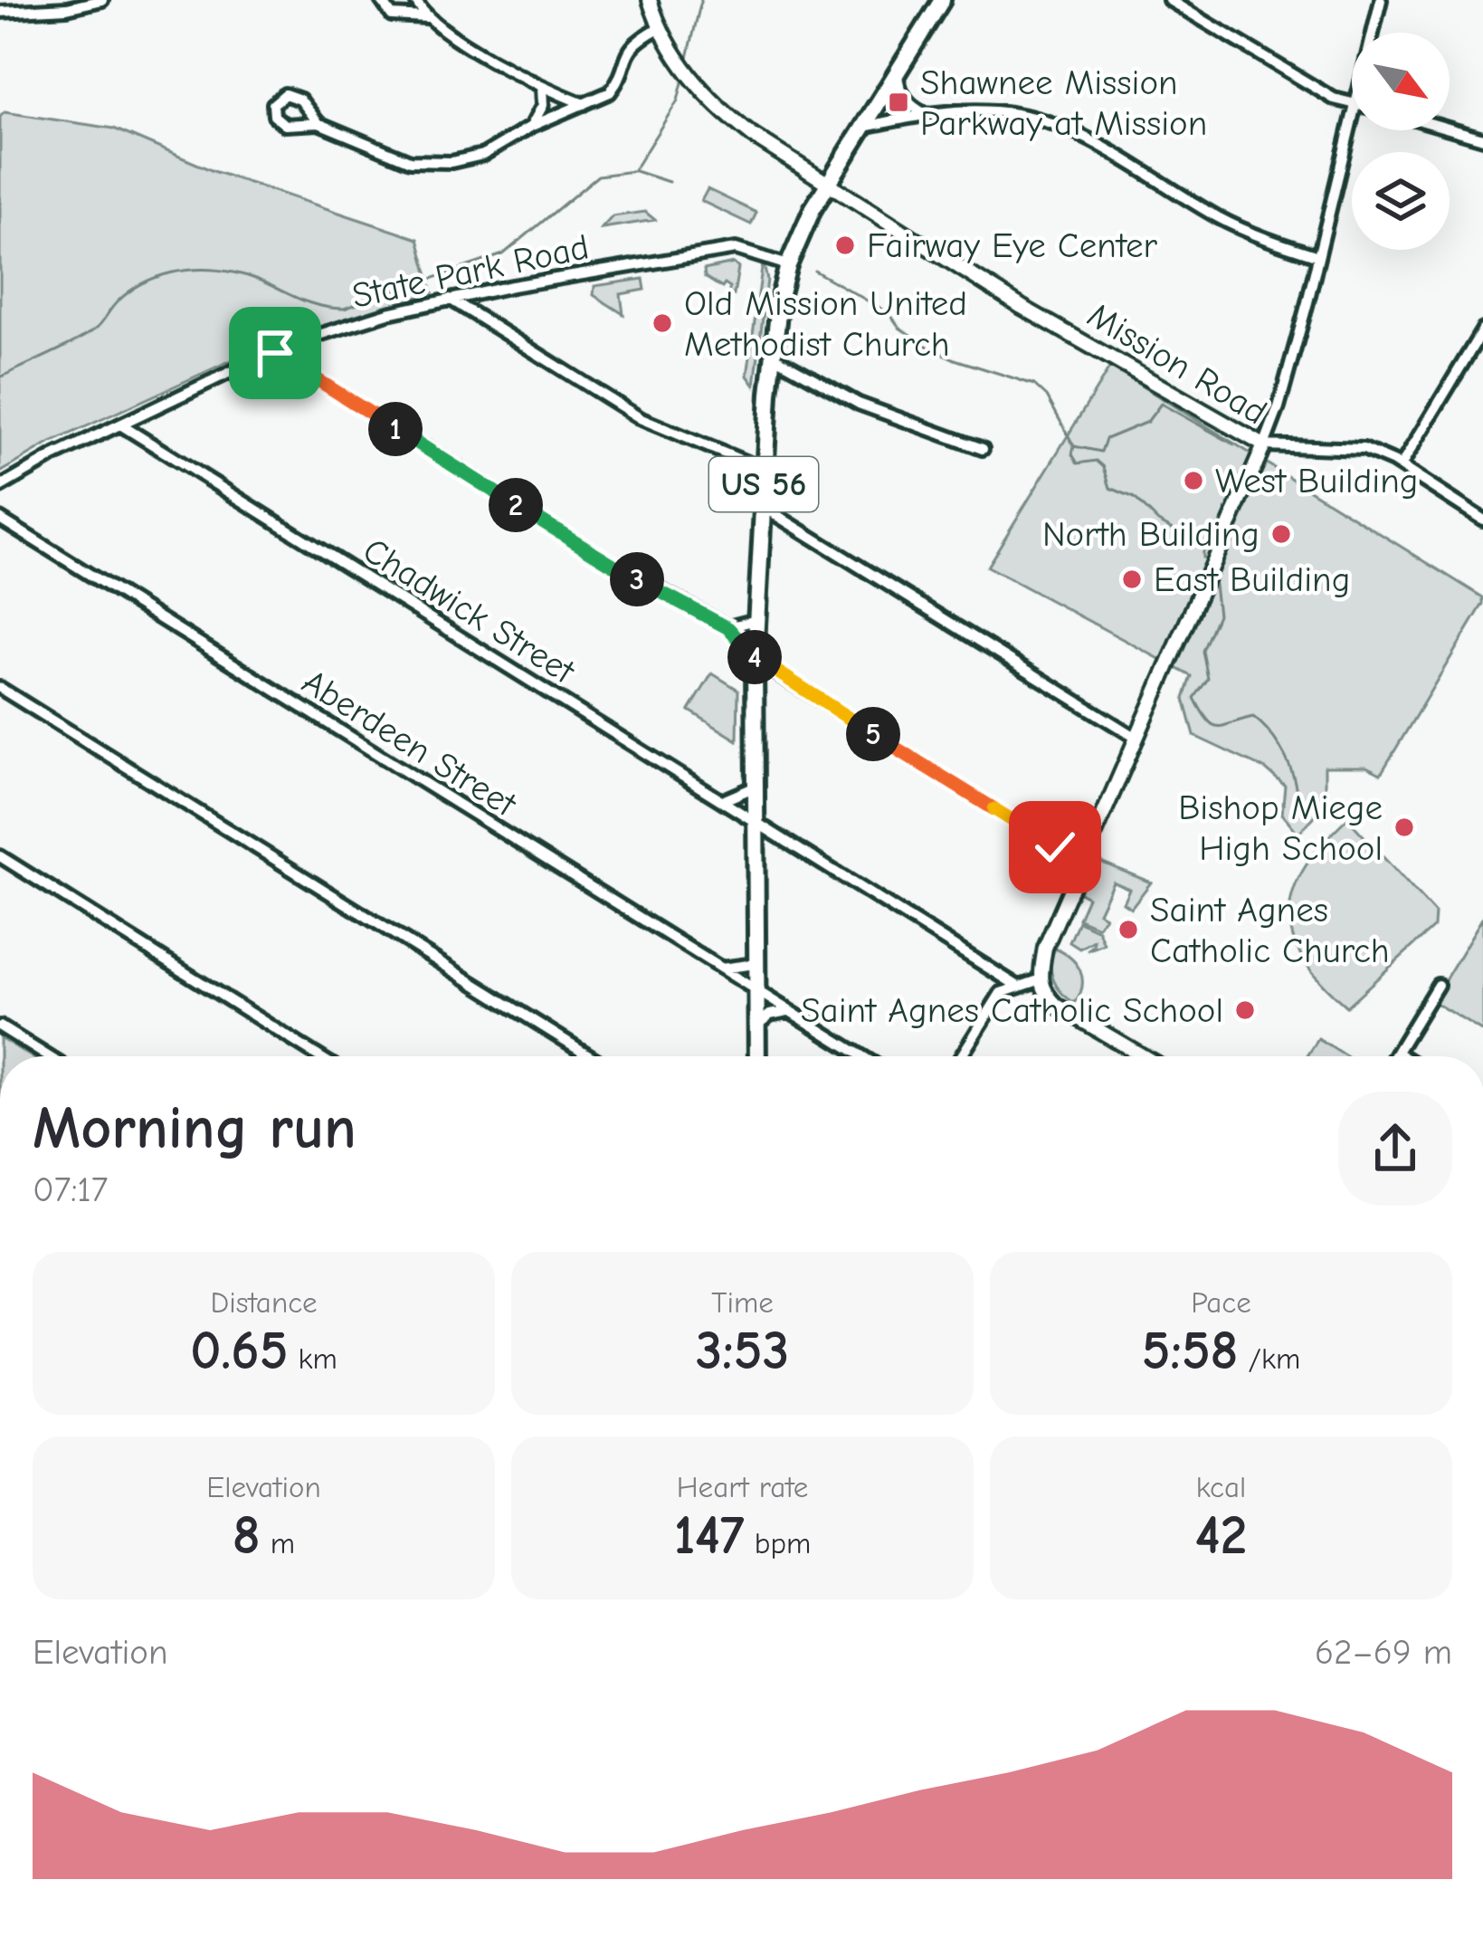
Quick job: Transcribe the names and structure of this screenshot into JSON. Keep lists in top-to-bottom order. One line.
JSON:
{"streets":{"highway":["US 56"],"main road":["Mission Road"],"street":["State Park Road","Chadwick Street","Aberdeen Street"]},"crossings":[["State Park Road","US 56"],["State Park Road","Chadwick Street"],["Mission Road","US 56"],["US 56","Chadwick Street"],["US 56","Aberdeen Street"]],"places":{"transit":["Shawnee Mission Parkway at Mission"],"other":["Fairway Eye Center","Old Mission United Methodist Church","West Building","North Building","East Building","Bishop Miege High School","Saint Agnes Catholic Church","Saint Agnes Catholic School"]},"north":"bottom right","page":{"pins":["1","2","3","4","5"],"heading":["Morning run","07:17"],"stats":[["Distance","0.65 km"],["Time","3:53"],["Pace","5:58 /km"],["Elevation","8 m"],["Heart rate","147 bpm"],["kcal","42"]],"chart":["Elevation","62–69 m"]}}
